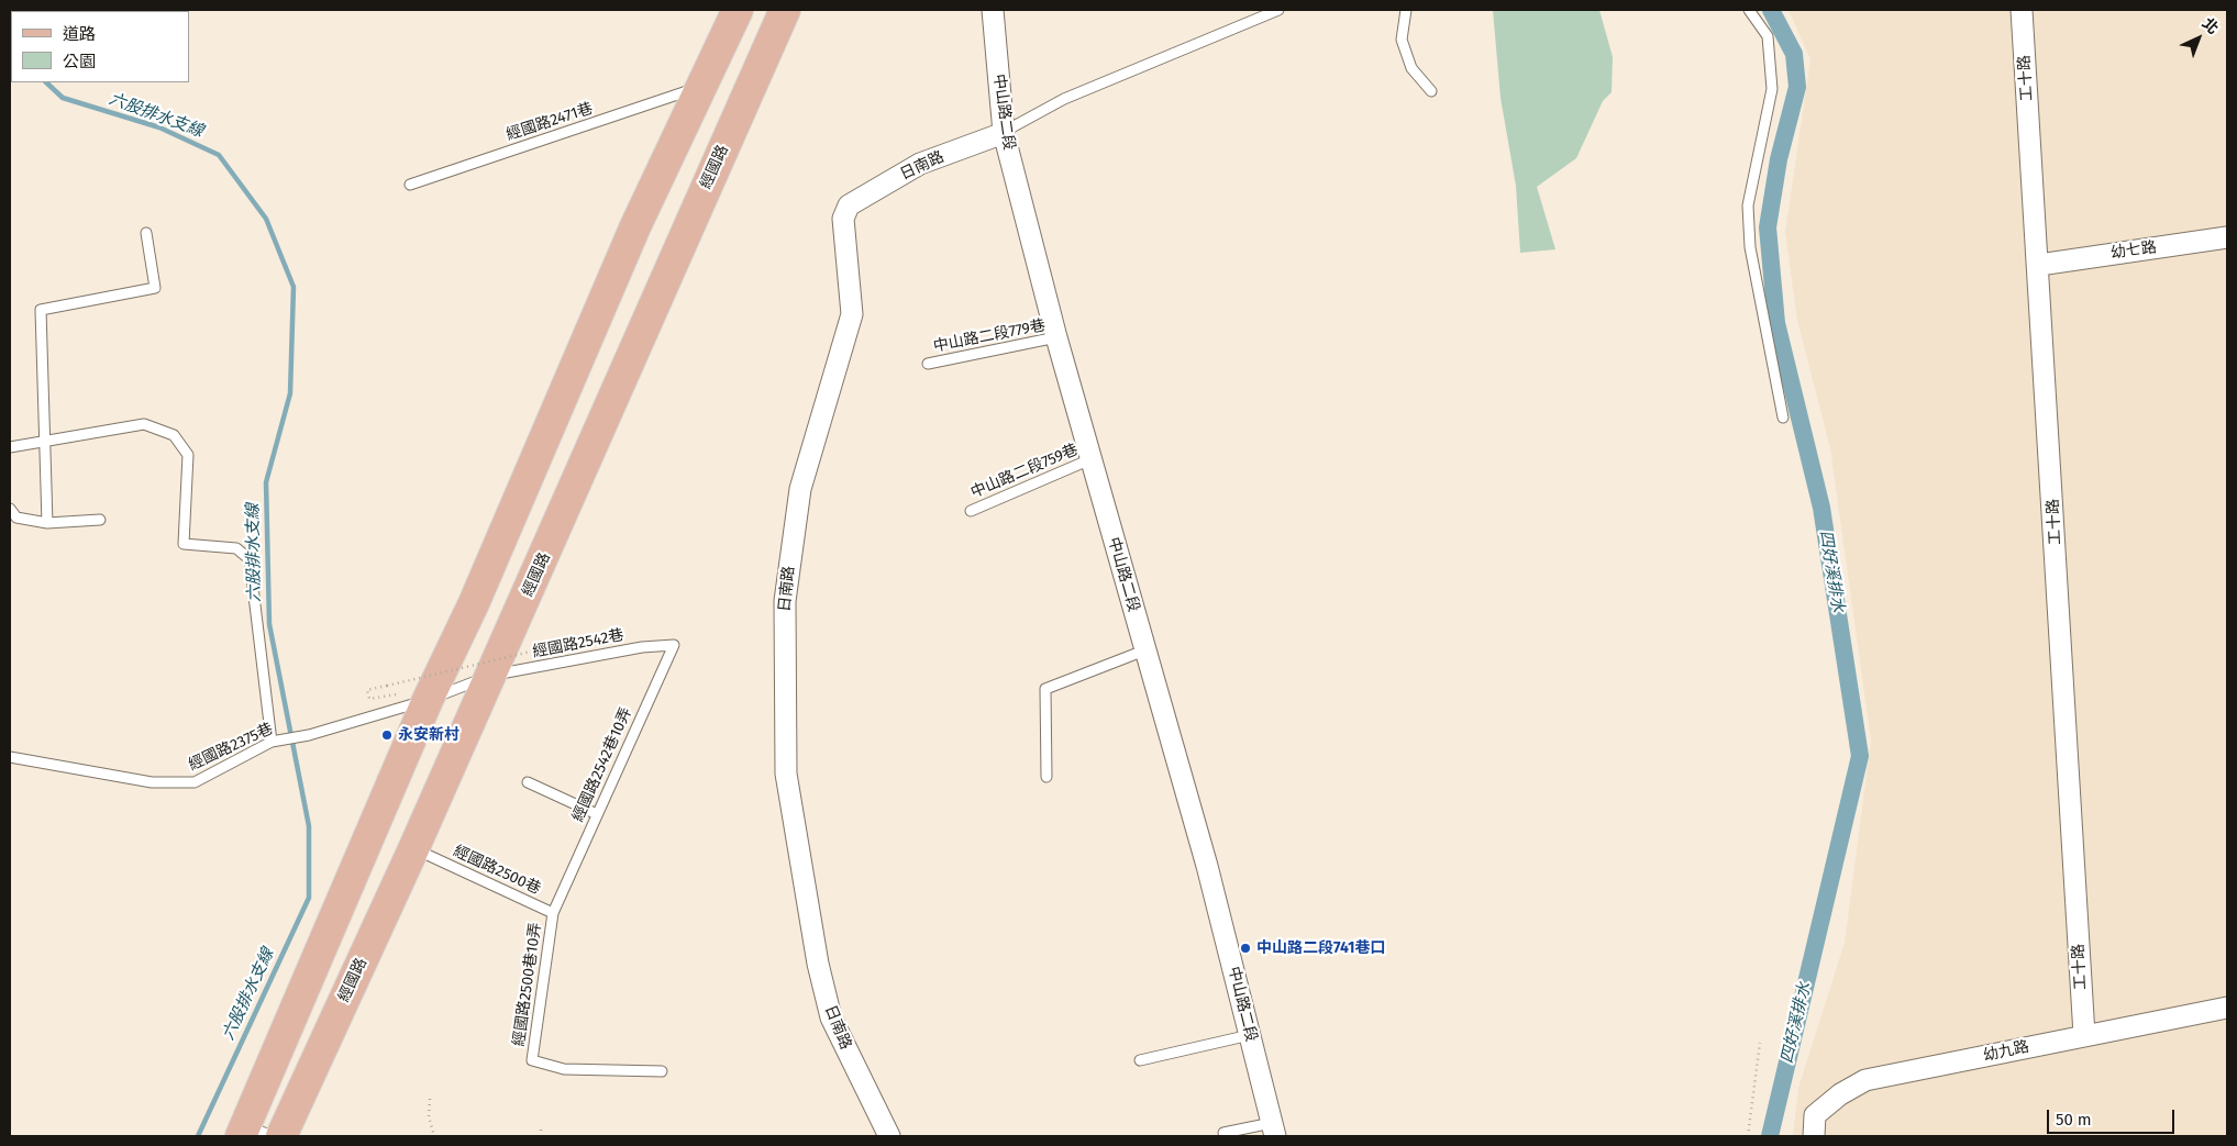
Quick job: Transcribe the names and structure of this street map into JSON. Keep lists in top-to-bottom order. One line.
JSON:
{"streets":{"main road":["經國路"],"street":["工十路","中山路二段","日南路","幼七路","幼九路"],"lane":["經國路2471巷","中山路二段779巷","中山路二段759巷","經國路2542巷","經國路2375巷","經國路2542巷10弄","經國路2500巷","經國路2500巷10弄"]},"crossings":[["工十路","幼七路"],["工十路","幼九路"],["中山路二段","日南路"],["中山路二段","中山路二段779巷"],["中山路二段","中山路二段759巷"],["經國路","經國路2542巷"],["經國路","經國路2375巷"],["經國路","經國路2500巷"],["經國路2542巷","經國路2375巷"],["經國路2542巷","經國路2542巷10弄"],["經國路2542巷10弄","經國路2500巷"],["經國路2500巷","經國路2500巷10弄"]],"water":["六股排水支線","四好溪排水"],"places":["永安新村","中山路二段741巷口"],"legend":["道路","公園"],"scale_bar":"50 m","north":"top right"}
